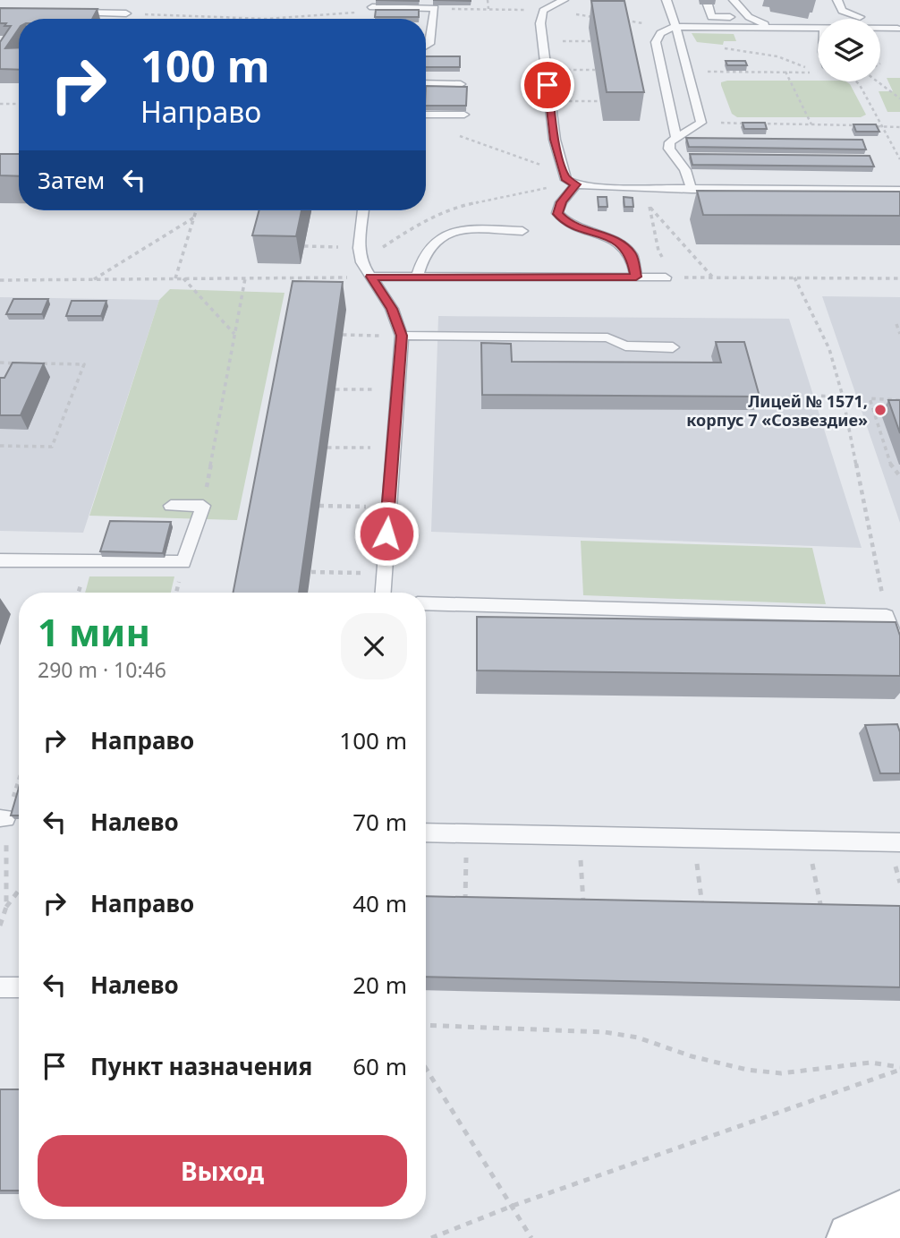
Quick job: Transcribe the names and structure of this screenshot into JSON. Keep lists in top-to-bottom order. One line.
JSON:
{"places":["Лицей № 1571, корпус 7 «Созвездие»"],"page":{"turn":["100 m","Направо"],"then":"Затем","heading":["1 мин","290 m · 10:46"],"list":[{"name":"Направо","value":"100 m"},{"name":"Налево","value":"70 m"},{"name":"Направо","value":"40 m"},{"name":"Налево","value":"20 m"},{"name":"Пункт назначения","value":"60 m"}],"buttons":"Выход"}}
